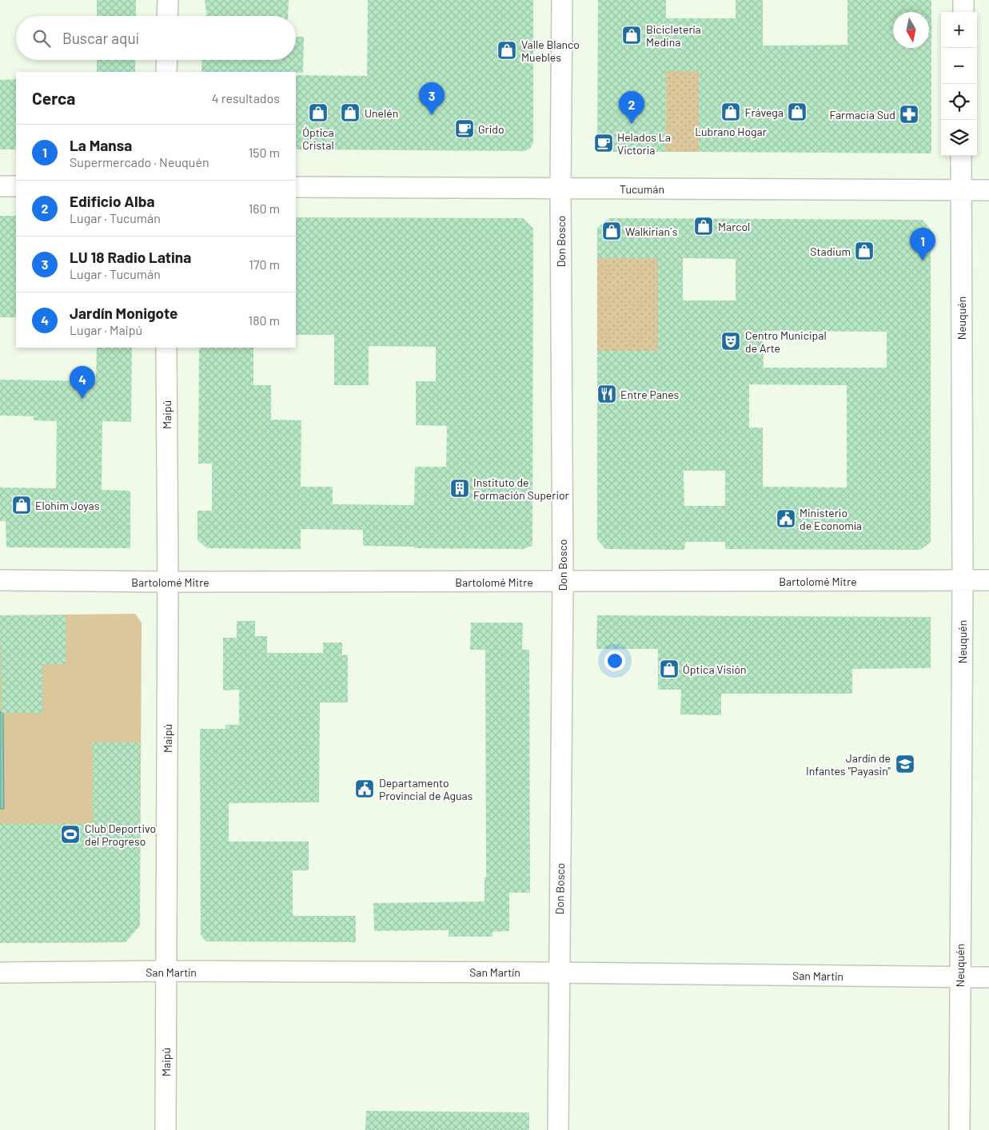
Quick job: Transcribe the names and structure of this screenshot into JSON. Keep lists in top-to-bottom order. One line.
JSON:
{"streets":{"street":["Tucumán","Don Bosco","Neuquén","Maipú","Bartolomé Mitre","San Martín"]},"crossings":[["Tucumán","Don Bosco"],["Tucumán","Neuquén"],["Don Bosco","Bartolomé Mitre"],["Don Bosco","San Martín"],["Neuquén","Bartolomé Mitre"],["Neuquén","San Martín"],["Maipú","Bartolomé Mitre"],["Maipú","San Martín"]],"places":{"shop":["Bicicletería Medina","Valle Blanco Muebles","Lubrano Hogar","Frávega","Óptica Cristal","Unelén","Marcol","Walkirian´s","Stadium","Elohim Joyas","Óptica Visión"],"pharmacy":["Farmacia Sud"],"cafe":["Grido","Helados La Victoria"],"theatre":["Centro Municipal de Arte"],"restaurant":["Entre Panes"],"building":["Instituto de Formación Superior"],"public building":["Ministerio de Economía","Departamento Provincial de Aguas"],"school or university":["Jardín de Infantes \"Payasin\""],"sports":["Club Deportivo del Progreso"]},"north":"bottom","page":{"map_buttons":["+","−"],"search":"Buscar aquí","heading":["Cerca","4 resultados"],"pins":["3","2","1","4"],"list":[{"mark":"1","name":"La Mansa","note":"Supermercado · Neuquén","value":"150 m"},{"mark":"2","name":"Edificio Alba","note":"Lugar · Tucumán","value":"160 m"},{"mark":"3","name":"LU 18 Radio Latina","note":"Lugar · Tucumán","value":"170 m"},{"mark":"4","name":"Jardín Monigote","note":"Lugar · Maipú","value":"180 m"}]}}
